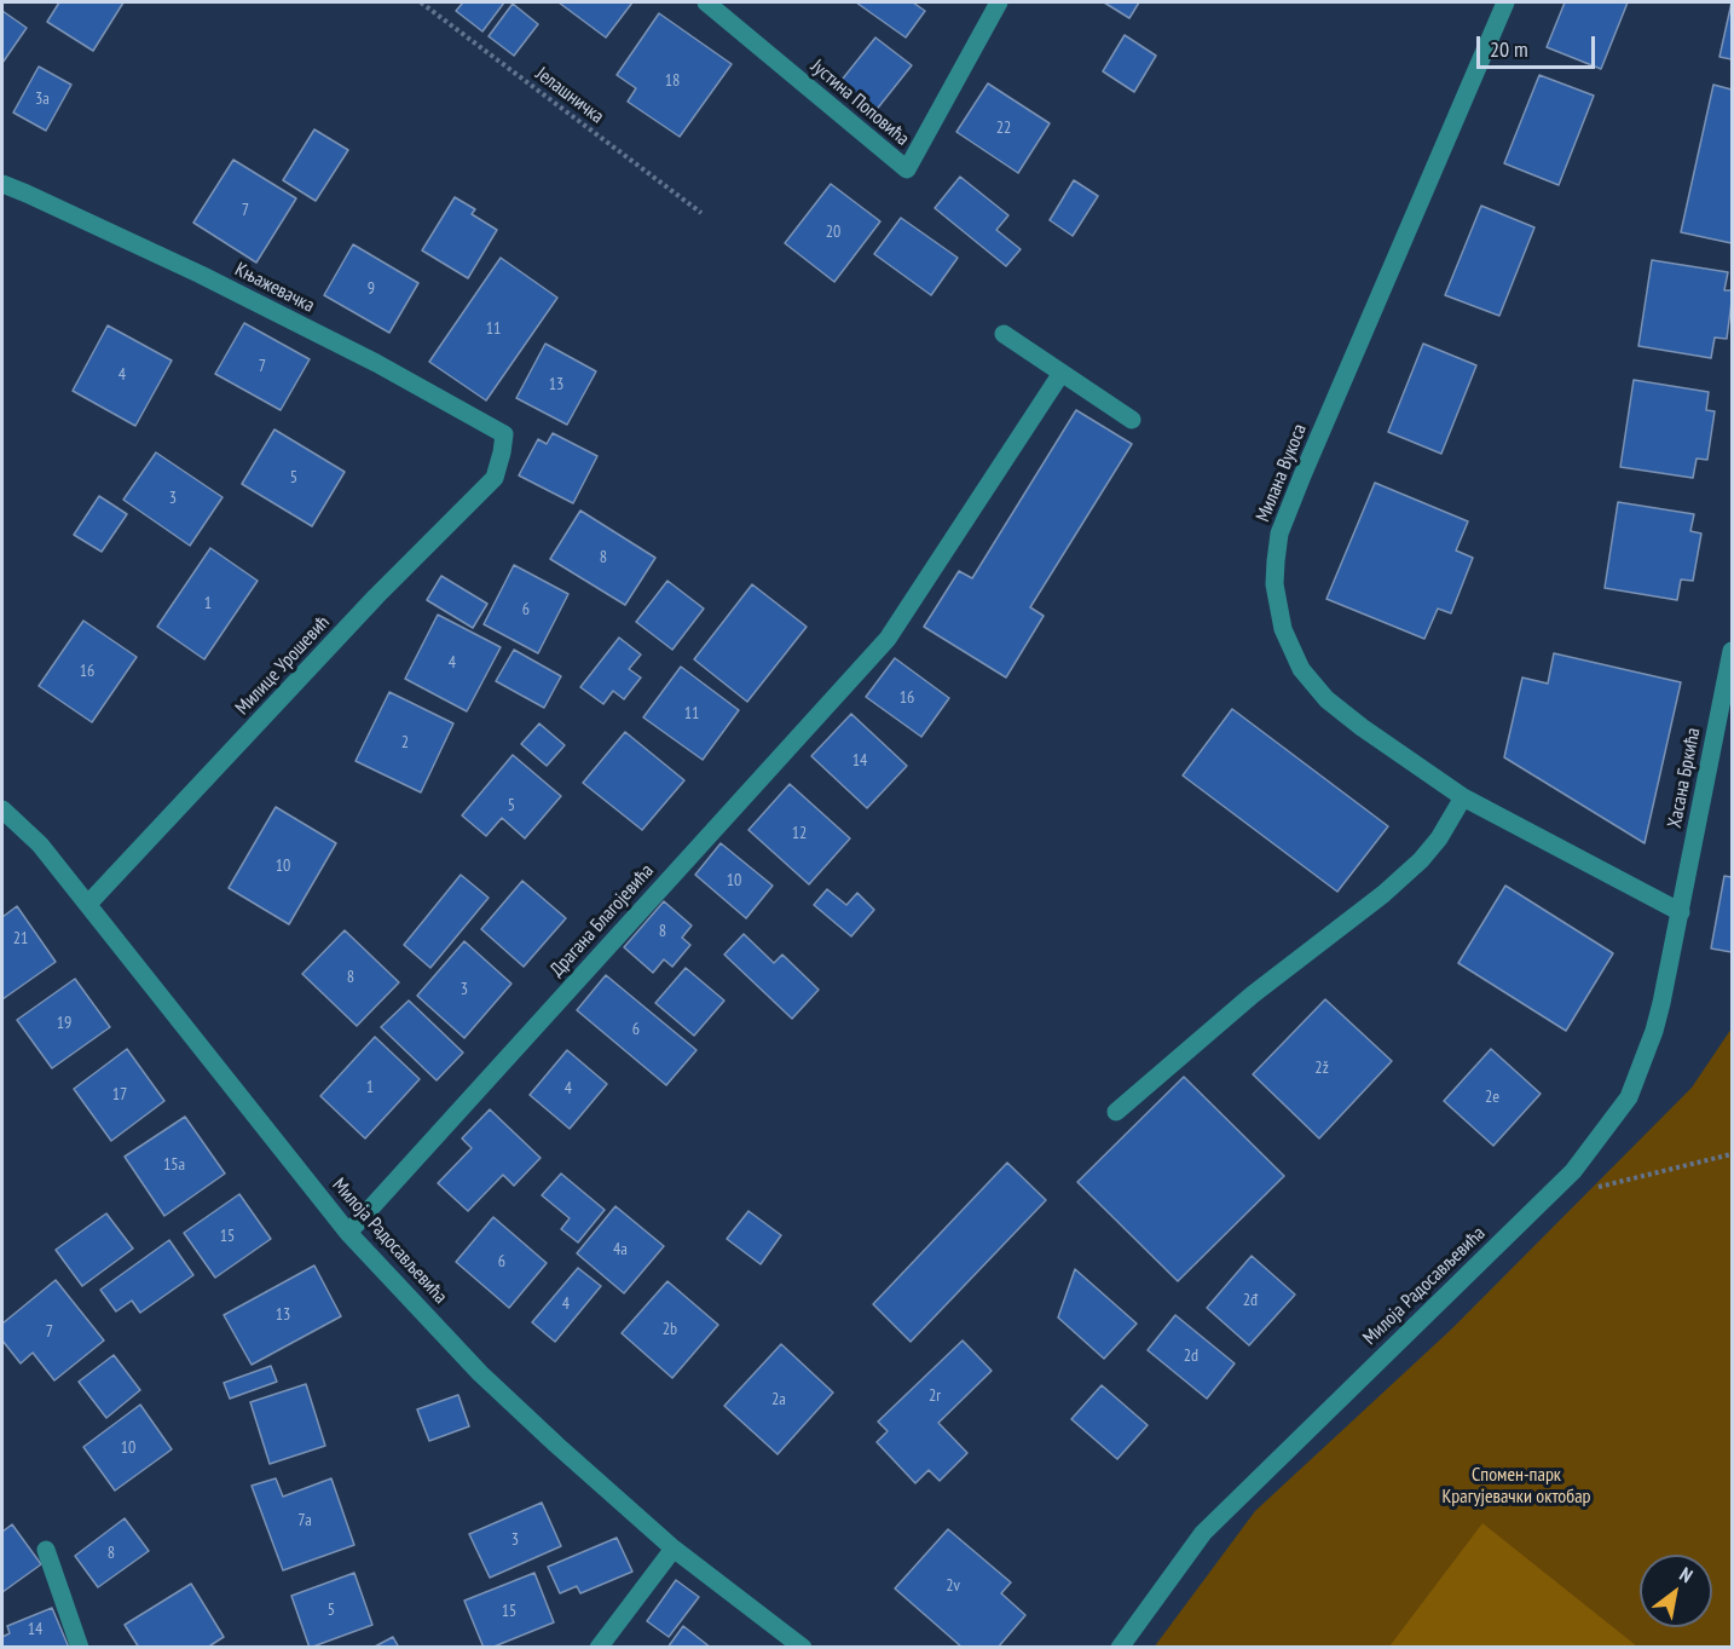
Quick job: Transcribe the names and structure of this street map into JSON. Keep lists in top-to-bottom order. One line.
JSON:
{"streets":{"street":["Јустина Поповића","Књажевачка","Милана Вукоса","Милице Урошевић","Хасана Бркића","Драгана Благојевића","Милоја Радосављевића"],"path":["Јелашничка"]},"crossings":[["Књажевачка","Милице Урошевић"],["Милана Вукоса","Хасана Бркића"],["Милана Вукоса","Милоја Радосављевића"],["Милице Урошевић","Милоја Радосављевића"],["Хасана Бркића","Милоја Радосављевића"],["Драгана Благојевића","Милоја Радосављевића"]],"parks":["Спомен-парк Крагујевачки октобар"],"house_numbers":["18","3a","22","7","20","9","11","7","4","13","5","3","8","1","6","4","16","16","11","2","14","5","12","10","10","8","21","8","3","19","6","2ž","1","4","17","2e","15a","15","4a","6","2đ","4","13","2b","7","2d","2r","2a","10","7a","3","8","2v","5","15","14"],"scale_bar":"20 m","north":"top right"}
